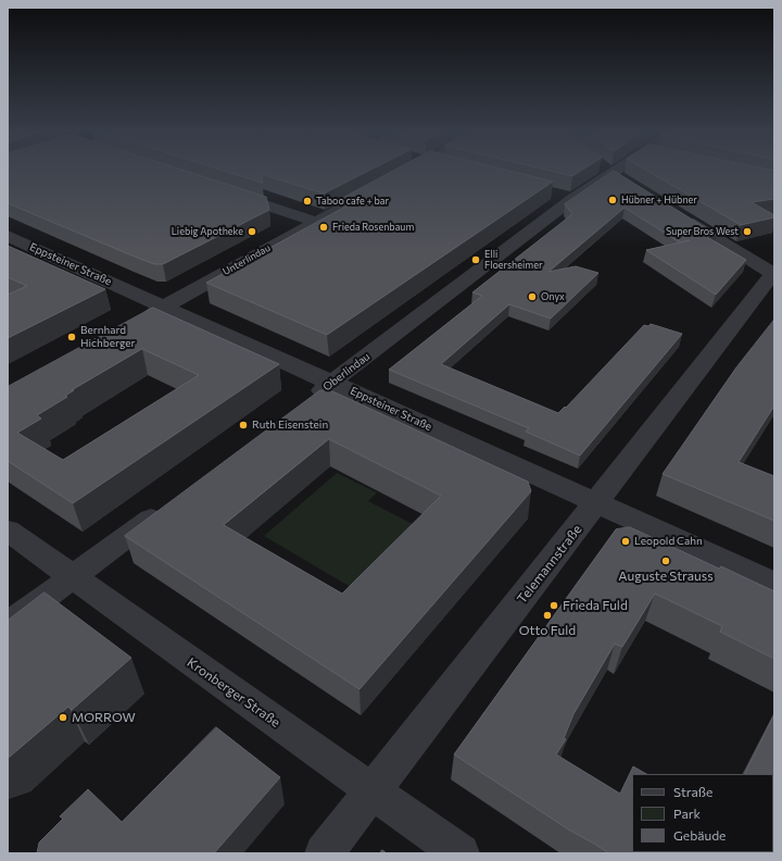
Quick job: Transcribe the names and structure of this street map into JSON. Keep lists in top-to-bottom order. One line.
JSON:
{"streets":{"street":["Unterlindau","Eppsteiner Straße","Oberlindau","Telemannstraße","Kronberger Straße"]},"crossings":[["Unterlindau","Eppsteiner Straße"],["Eppsteiner Straße","Oberlindau"],["Eppsteiner Straße","Telemannstraße"],["Telemannstraße","Kronberger Straße"]],"places":["Hübner + Hübner","Taboo cafe + bar","Frieda Rosenbaum","Liebig Apotheke","Super Bros West","Elli Floersheimer","Onyx","Bernhard Hichberger","Ruth Eisenstein","Leopold Cahn","Auguste Strauss","Frieda Fuld","Otto Fuld","MORROW"],"legend":["Straße","Park","Gebäude"]}
